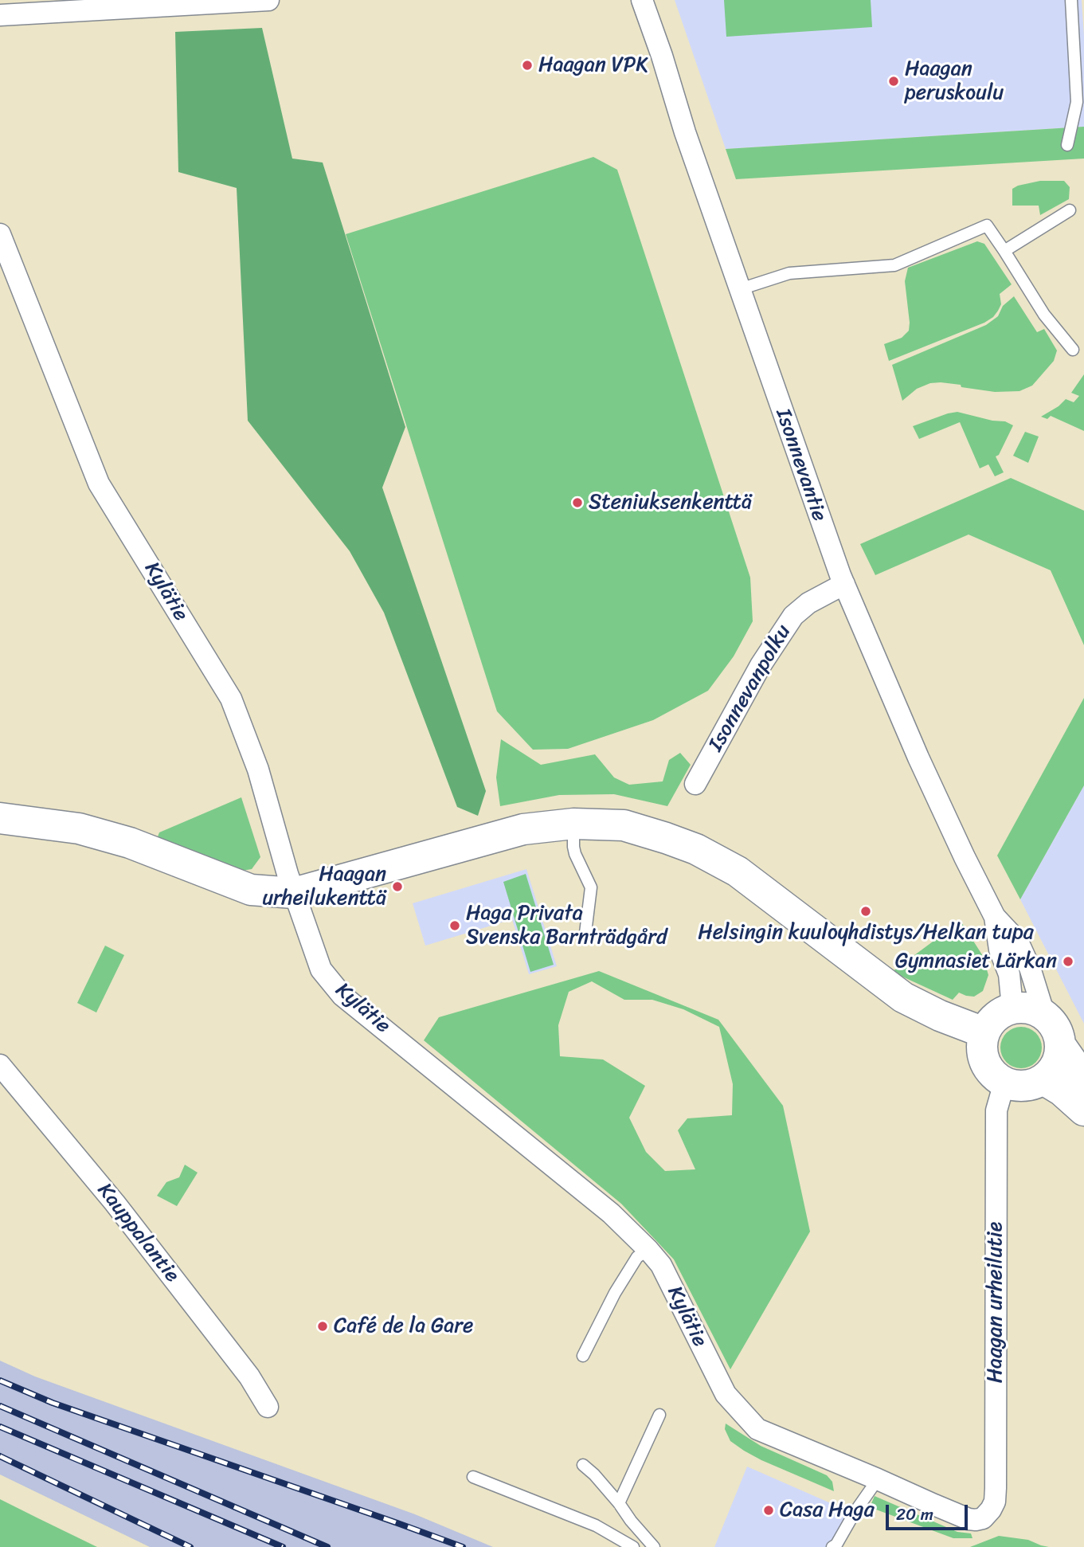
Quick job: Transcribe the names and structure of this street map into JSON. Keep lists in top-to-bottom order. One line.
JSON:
{"streets":{"street":["Isonnevantie","Kylätie","Isonnevanpolku","Kauppalantie","Haagan urheilutie"]},"crossings":[["Isonnevantie","Isonnevanpolku"],["Isonnevantie","Haagan urheilutie"],["Kylätie","Haagan urheilutie"]],"places":["Haagan VPK","Haagan peruskoulu","Steniuksenkenttä","Haagan urheilukenttä","Helsingin kuuloyhdistys/Helkan tupa","Haga Privata Svenska Barnträdgård","Gymnasiet Lärkan","Café de la Gare","Casa Haga"],"scale_bar":"20 m"}
